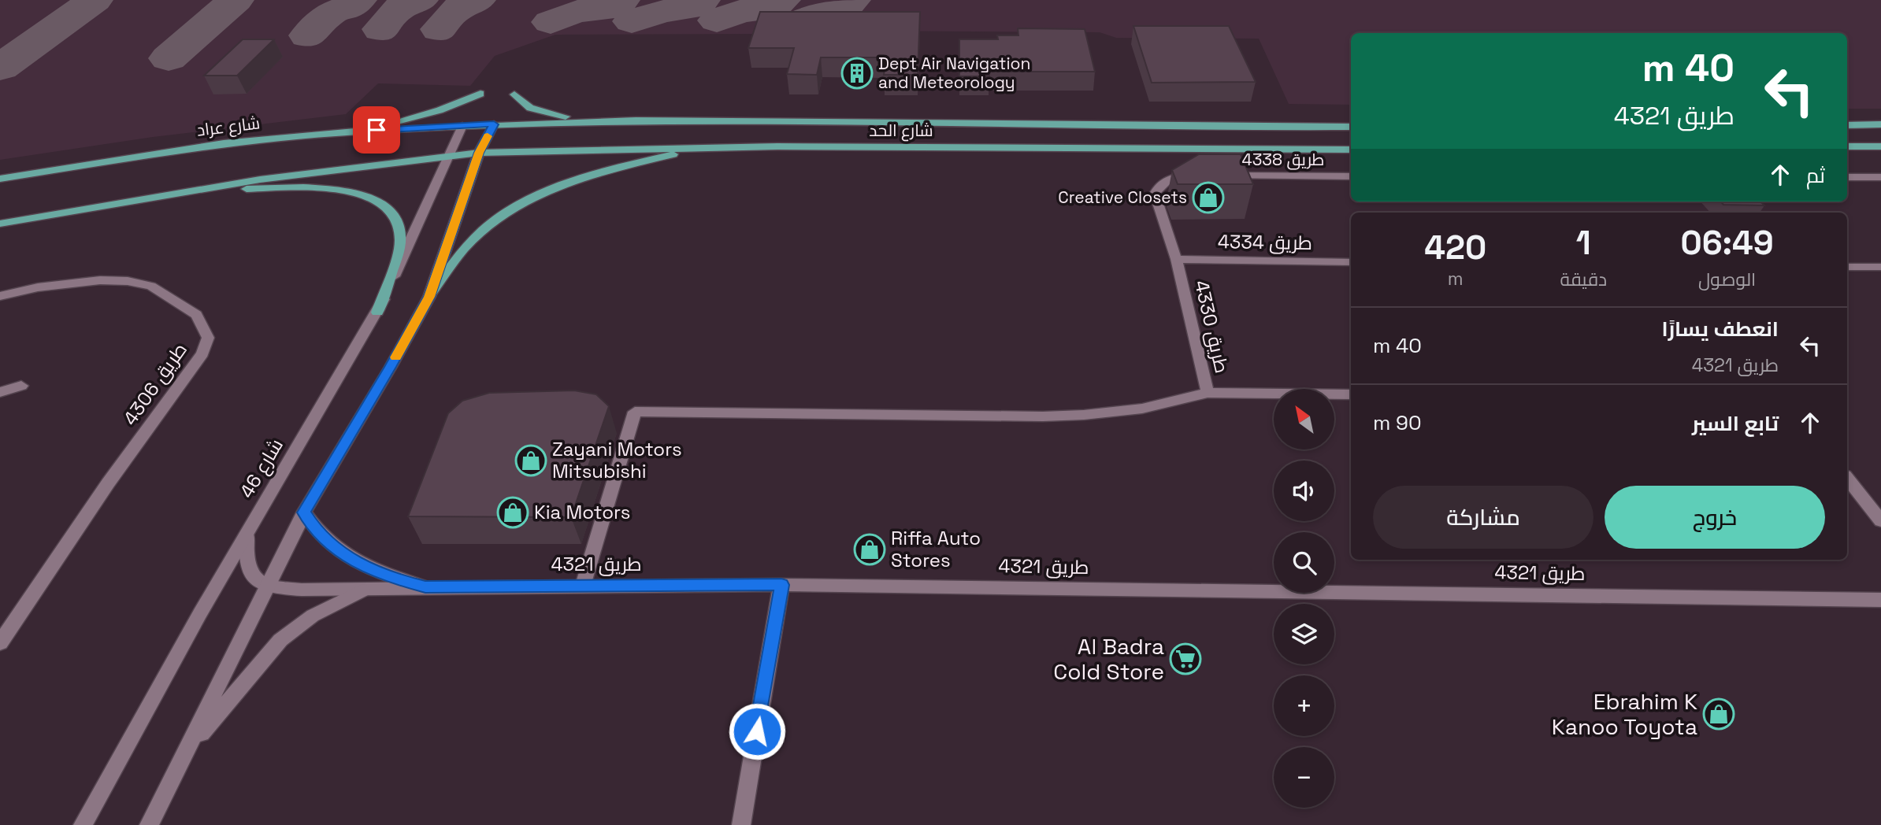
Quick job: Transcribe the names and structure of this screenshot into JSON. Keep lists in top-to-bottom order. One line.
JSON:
{"streets":{"main road":["شارع عراد","شارع الحد"],"street":["طريق 4338","طريق 4334","طريق 4330","طريق 4306","شارع 46","طريق 4321"]},"crossings":[["شارع عراد","شارع الحد"],["شارع عراد","شارع 46"],["شارع الحد","شارع 46"],["طريق 4334","طريق 4330"]],"places":{"building":["Dept Air Navigation and Meteorology"],"shop":["Creative Closets","Zayani Motors Mitsubishi","Kia Motors","Riffa Auto Stores","Ebrahim K Kanoo Toyota"],"supermarket":["Al Badra Cold Store"]},"north":"top left","page":{"turn":["40 m","طريق 4321"],"then":"ثم","eta":["06:49","الوصول","1","دقيقة","420","m"],"list":[{"name":"انعطف يسارًا","note":"طريق 4321","value":"40 m"},{"name":"تابع السير","value":"90 m"}],"map_buttons":["+","−"],"buttons":["خروج","مشاركة"]}}
